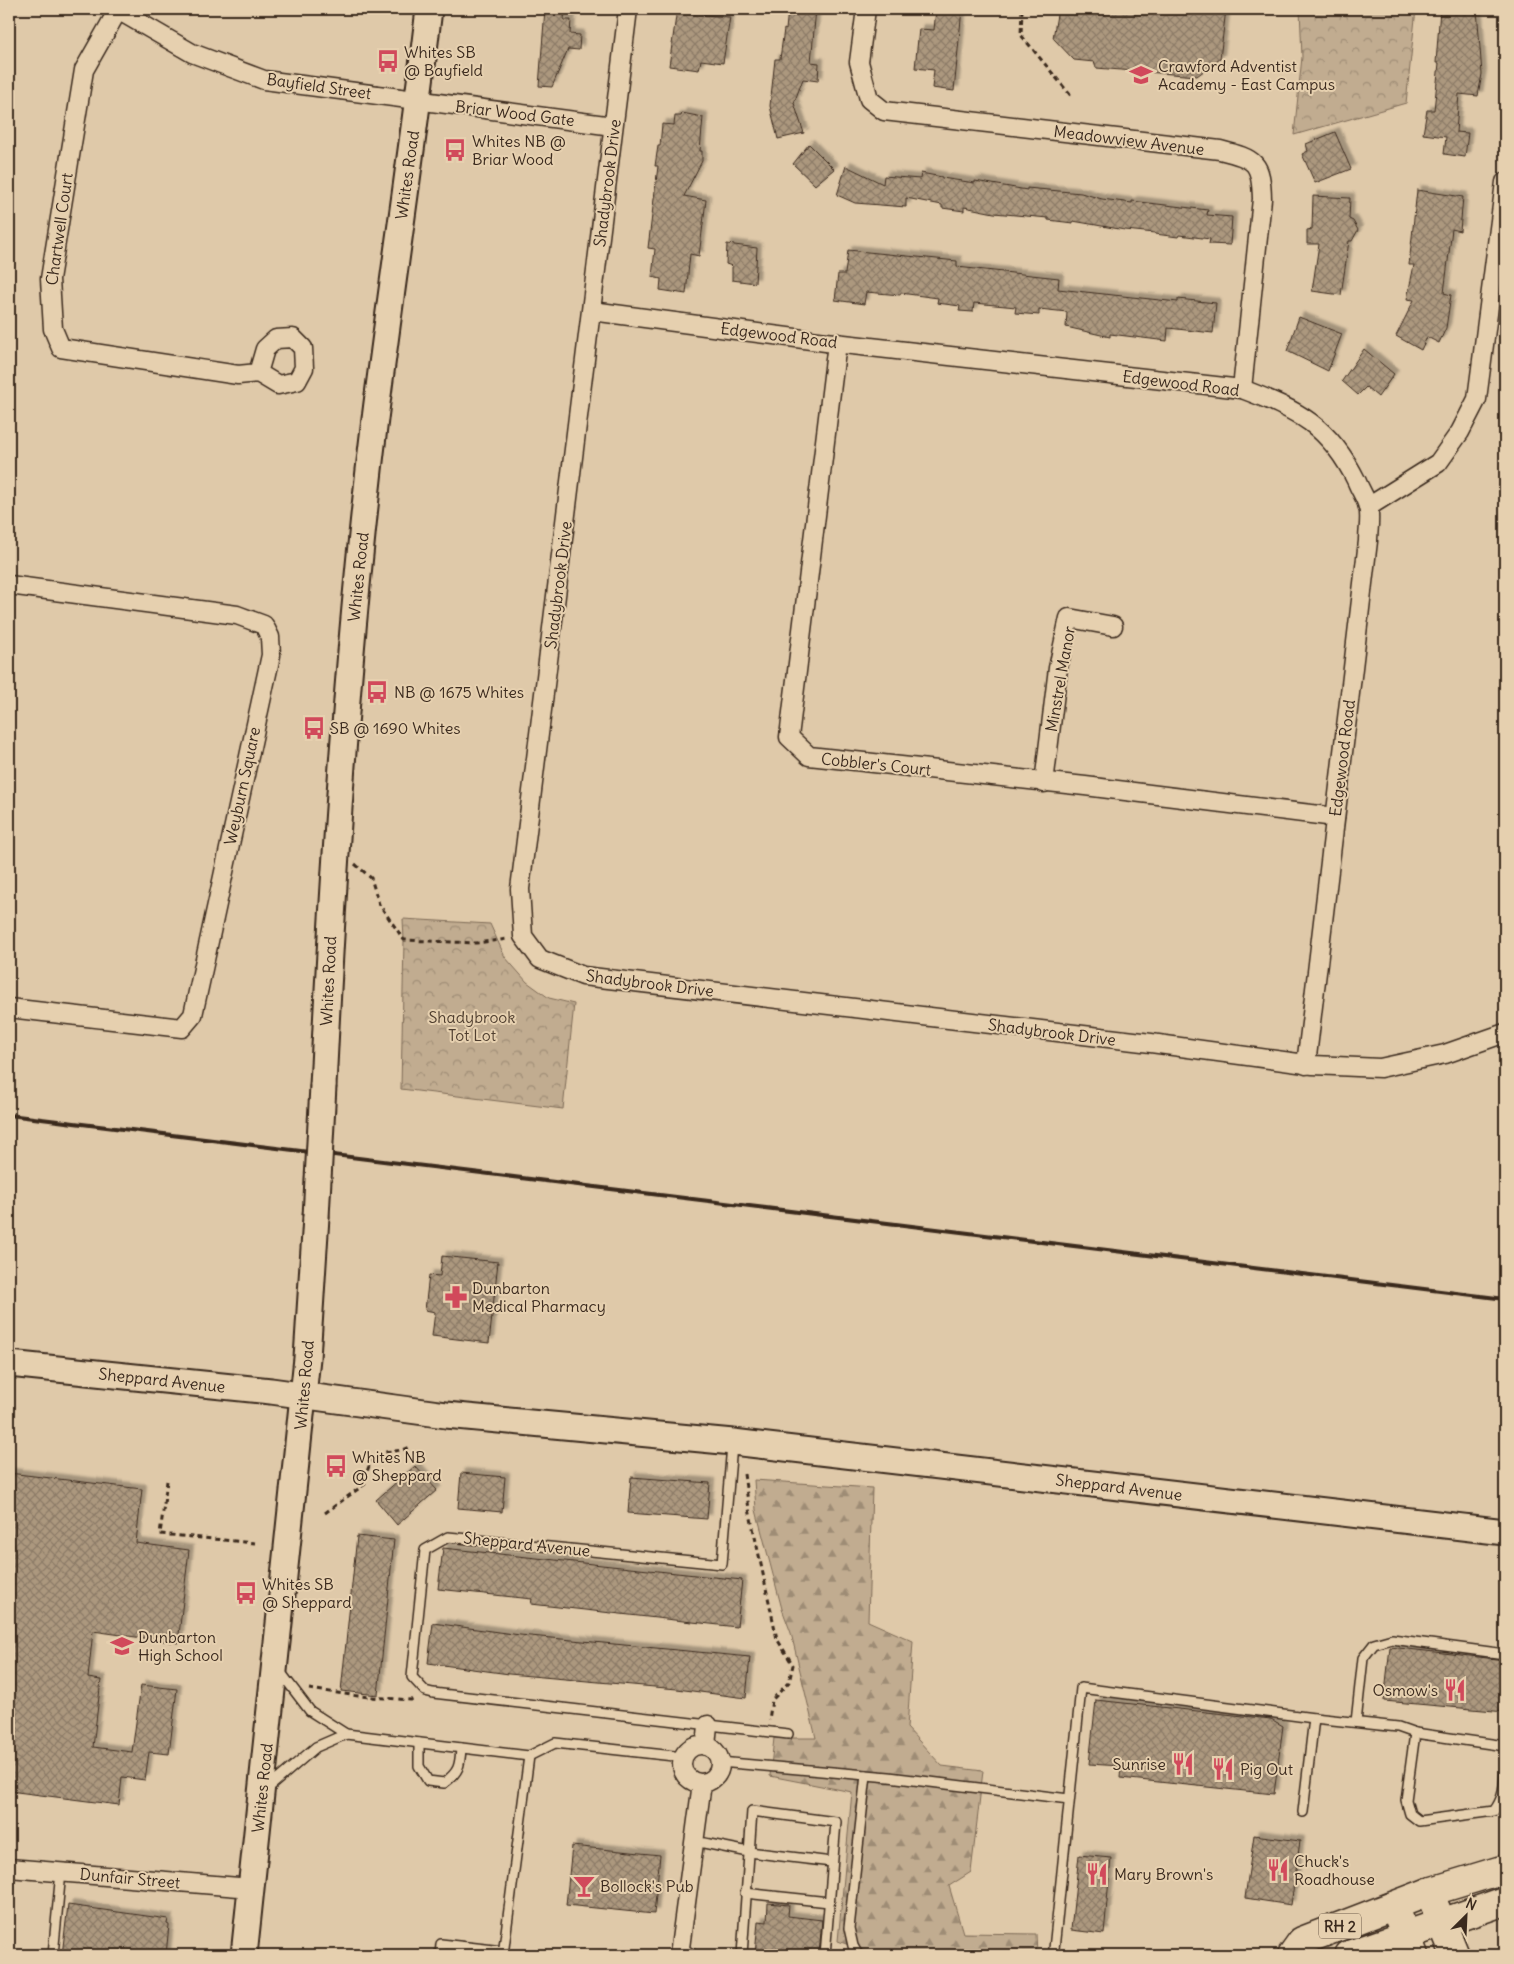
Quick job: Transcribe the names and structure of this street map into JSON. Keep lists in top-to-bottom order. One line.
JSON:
{"streets":{"main road":["Whites Road","Sheppard Avenue","RH 2"],"street":["Bayfield Street","Briar Wood Gate","Meadowview Avenue","Shadybrook Drive","Chartwell Court","Edgewood Road","Minstrel Manor","Cobbler's Court","Weyburn Square","Dunfair Street"]},"crossings":[["Bayfield Street","Briar Wood Gate"],["Bayfield Street","Whites Road"],["Bayfield Street","Chartwell Court"],["Briar Wood Gate","Whites Road"],["Briar Wood Gate","Shadybrook Drive"],["Meadowview Avenue","Edgewood Road"],["Whites Road","Sheppard Avenue"],["Whites Road","Dunfair Street"],["Shadybrook Drive","Edgewood Road"],["Edgewood Road","Cobbler's Court"],["Minstrel Manor","Cobbler's Court"]],"parks":["Shadybrook Tot Lot"],"places":{"bus stop":["Whites SB @ Bayfield","Whites NB @ Briar Wood","NB @ 1675 Whites","SB @ 1690 Whites","Whites NB @ Sheppard","Whites SB @ Sheppard"],"school or university":["Crawford Adventist Academy - East Campus","Dunbarton High School"],"pharmacy":["Dunbarton Medical Pharmacy"],"restaurant":["Osmow's","Sunrise","Pig Out","Chuck's Roadhouse","Mary Brown's"],"bar":["Bollock's Pub"]},"north":"top right"}
